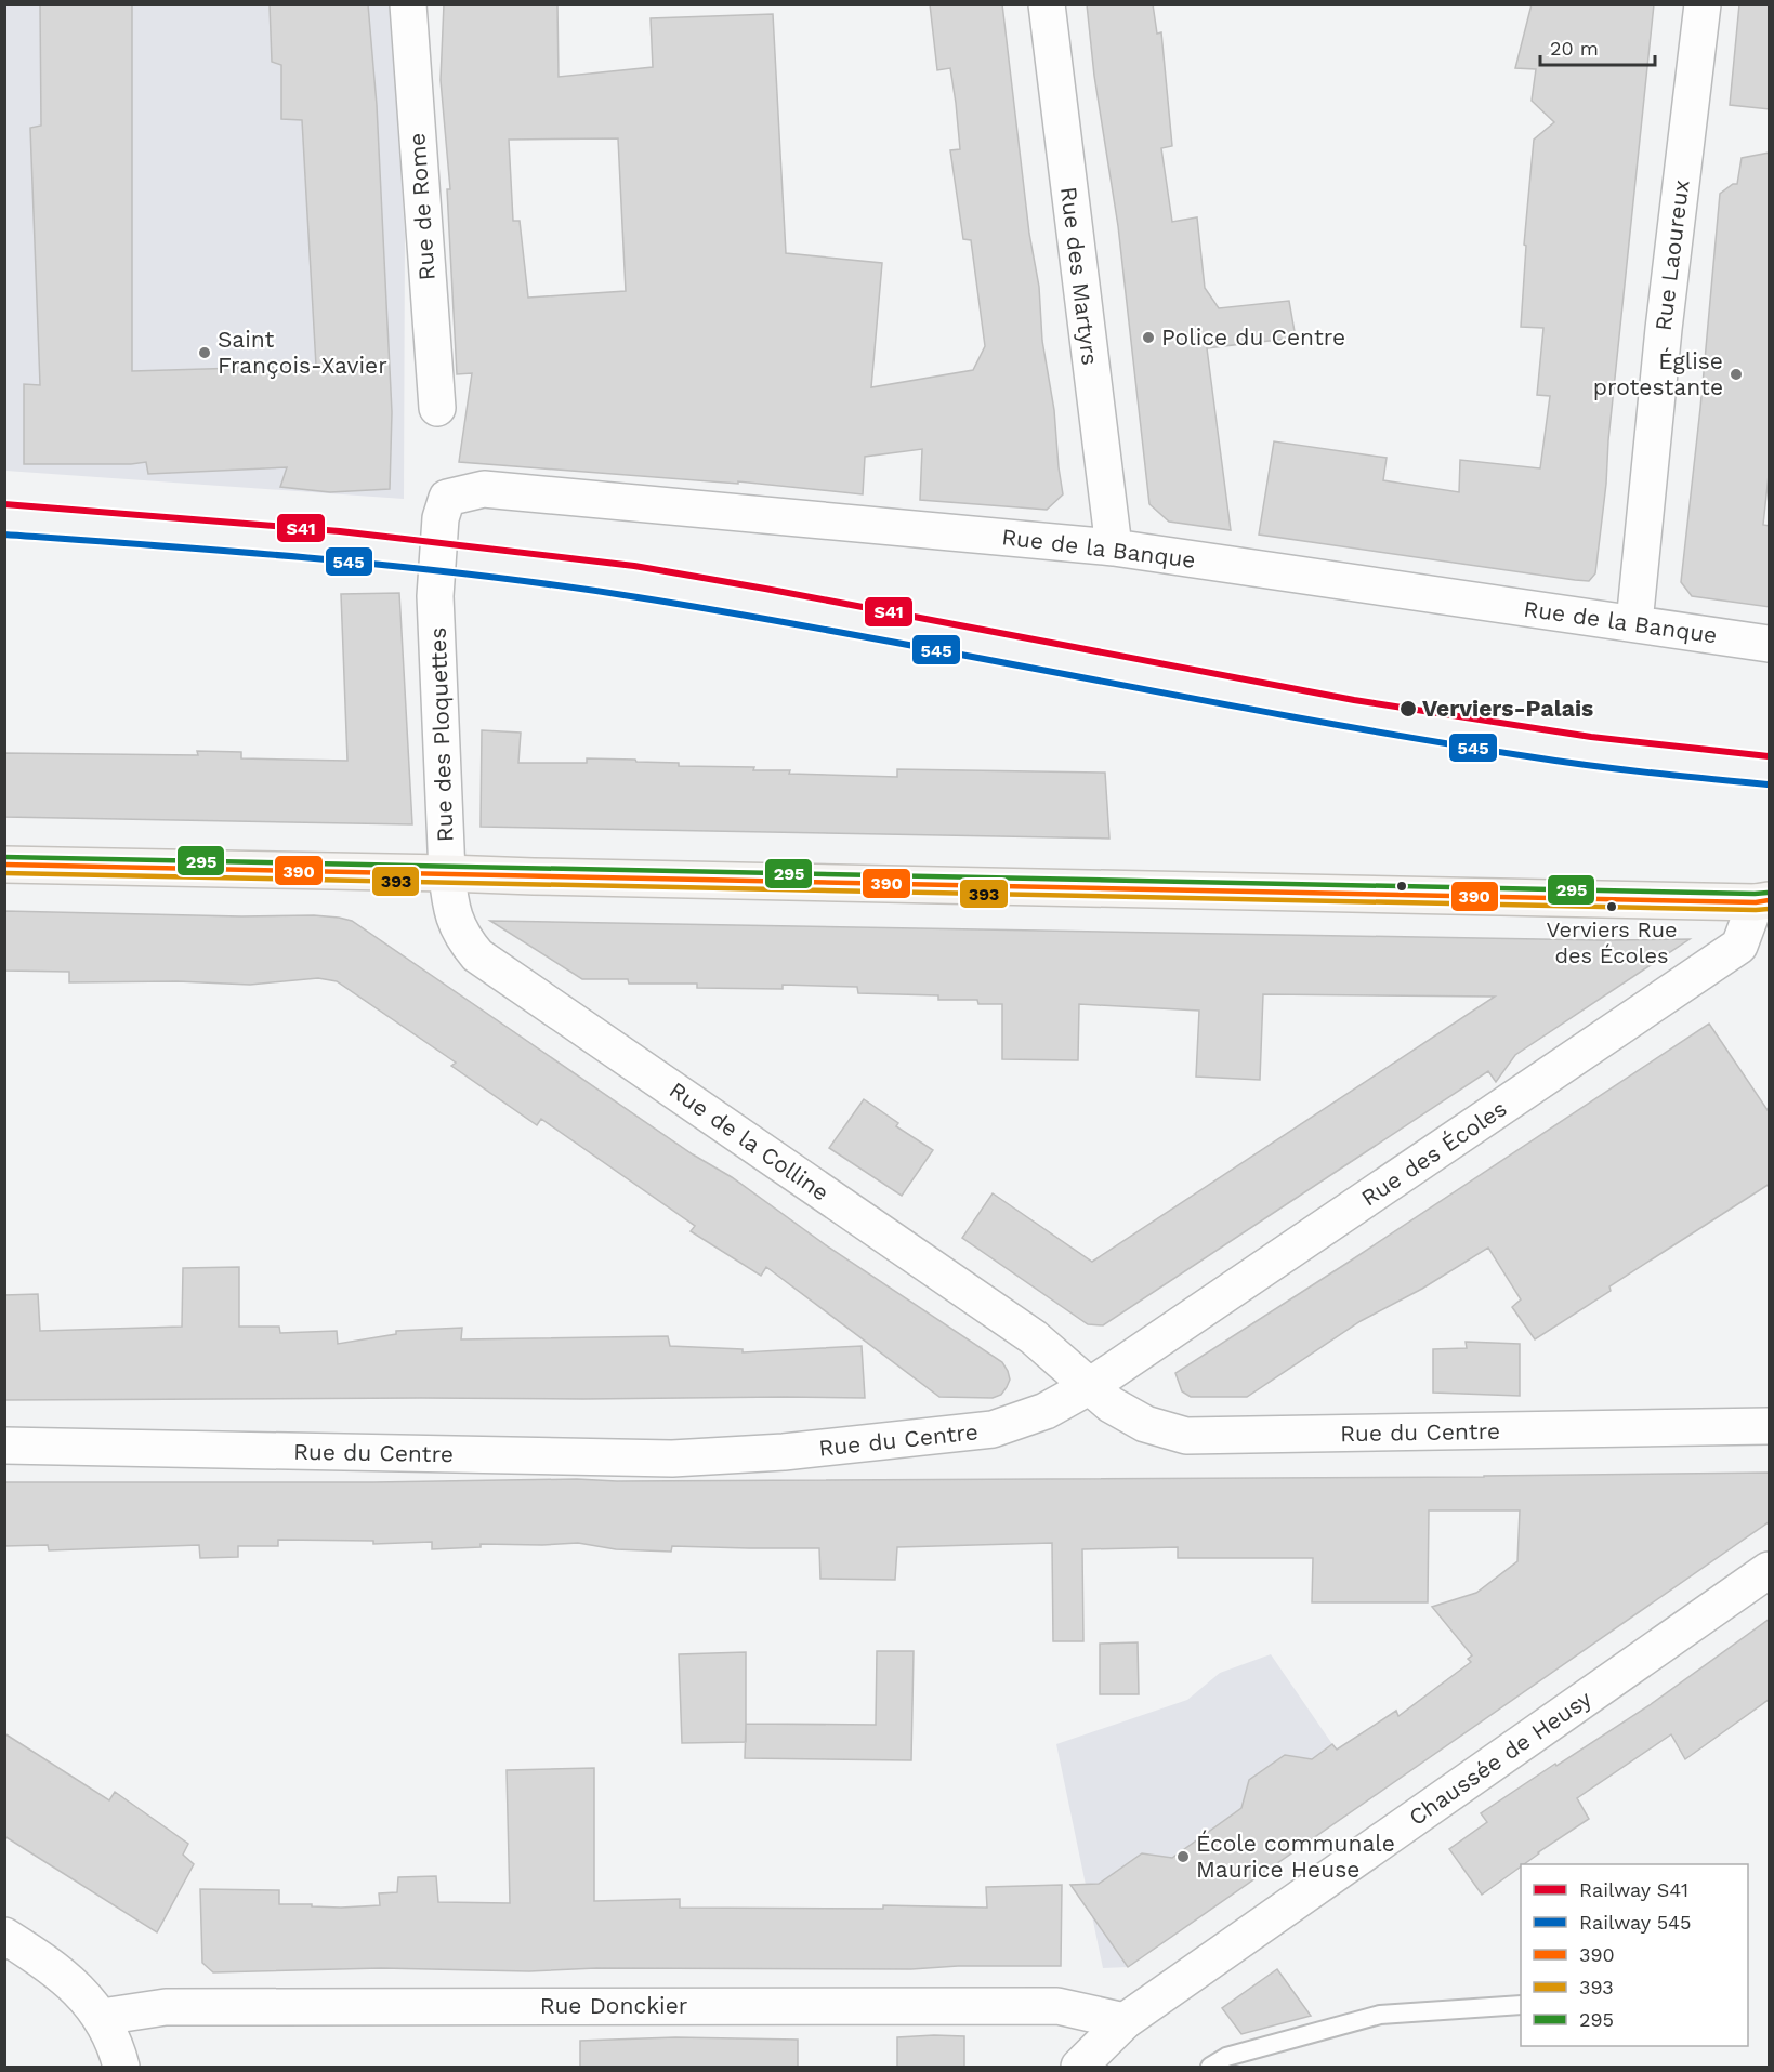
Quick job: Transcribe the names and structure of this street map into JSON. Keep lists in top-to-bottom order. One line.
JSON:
{"streets":{"street":["Rue de Rome","Rue Laoureux","Rue des Martyrs","Rue de la Banque","Rue des Ploquettes","Rue de la Colline","Rue des Écoles","Rue du Centre","Chaussée de Heusy","Rue Donckier"]},"crossings":[["Rue Laoureux","Rue de la Banque"],["Rue des Martyrs","Rue de la Banque"],["Rue de la Banque","Rue des Ploquettes"],["Rue des Ploquettes","Rue de la Colline"],["Rue de la Colline","Rue des Écoles"],["Rue de la Colline","Rue du Centre"],["Rue des Écoles","Rue du Centre"],["Chaussée de Heusy","Rue Donckier"]],"places":["Police du Centre","Saint François-Xavier","Église protestante","Verviers-Palais","Verviers Rue des Écoles","École communale Maurice Heuse"],"lines":["rail line S41","rail line 545","transit line 295","transit line 390","transit line 393"],"legend":["Railway S41","Railway 545","390","393","295"],"scale_bar":"20 m"}
